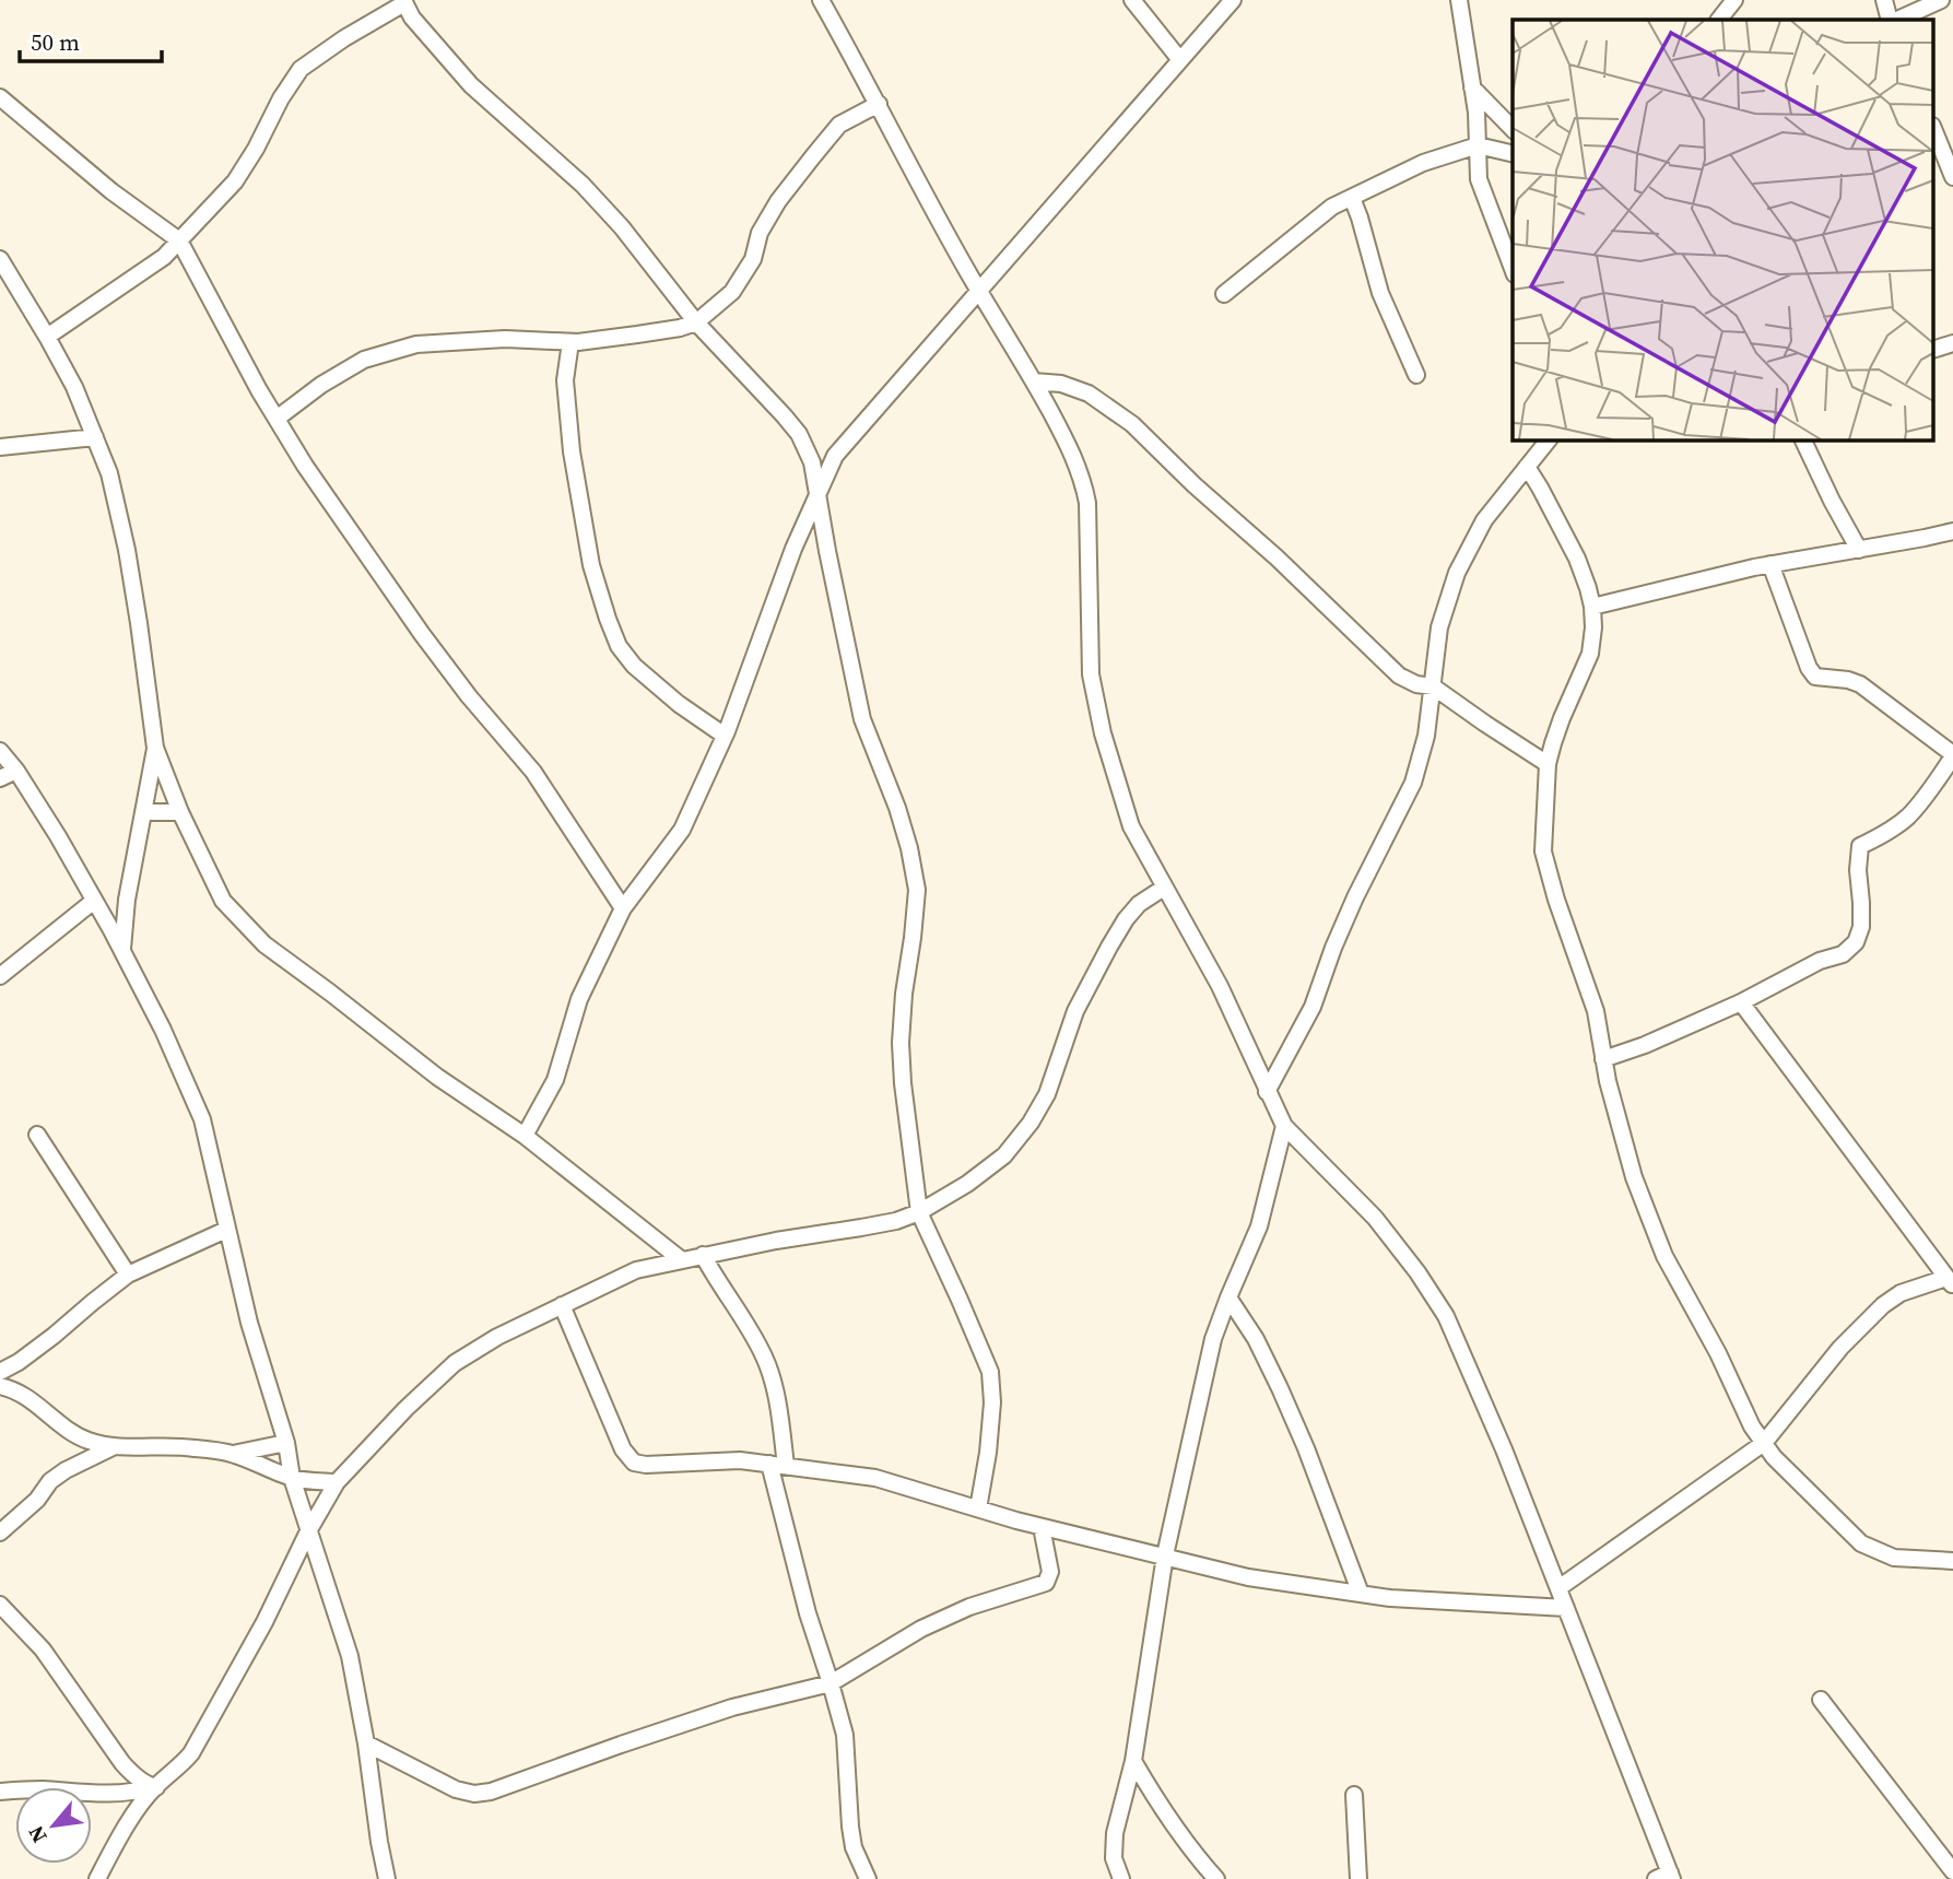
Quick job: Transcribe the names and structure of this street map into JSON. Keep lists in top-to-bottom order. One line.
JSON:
{"scale_bar":"50 m","north":"bottom left"}
